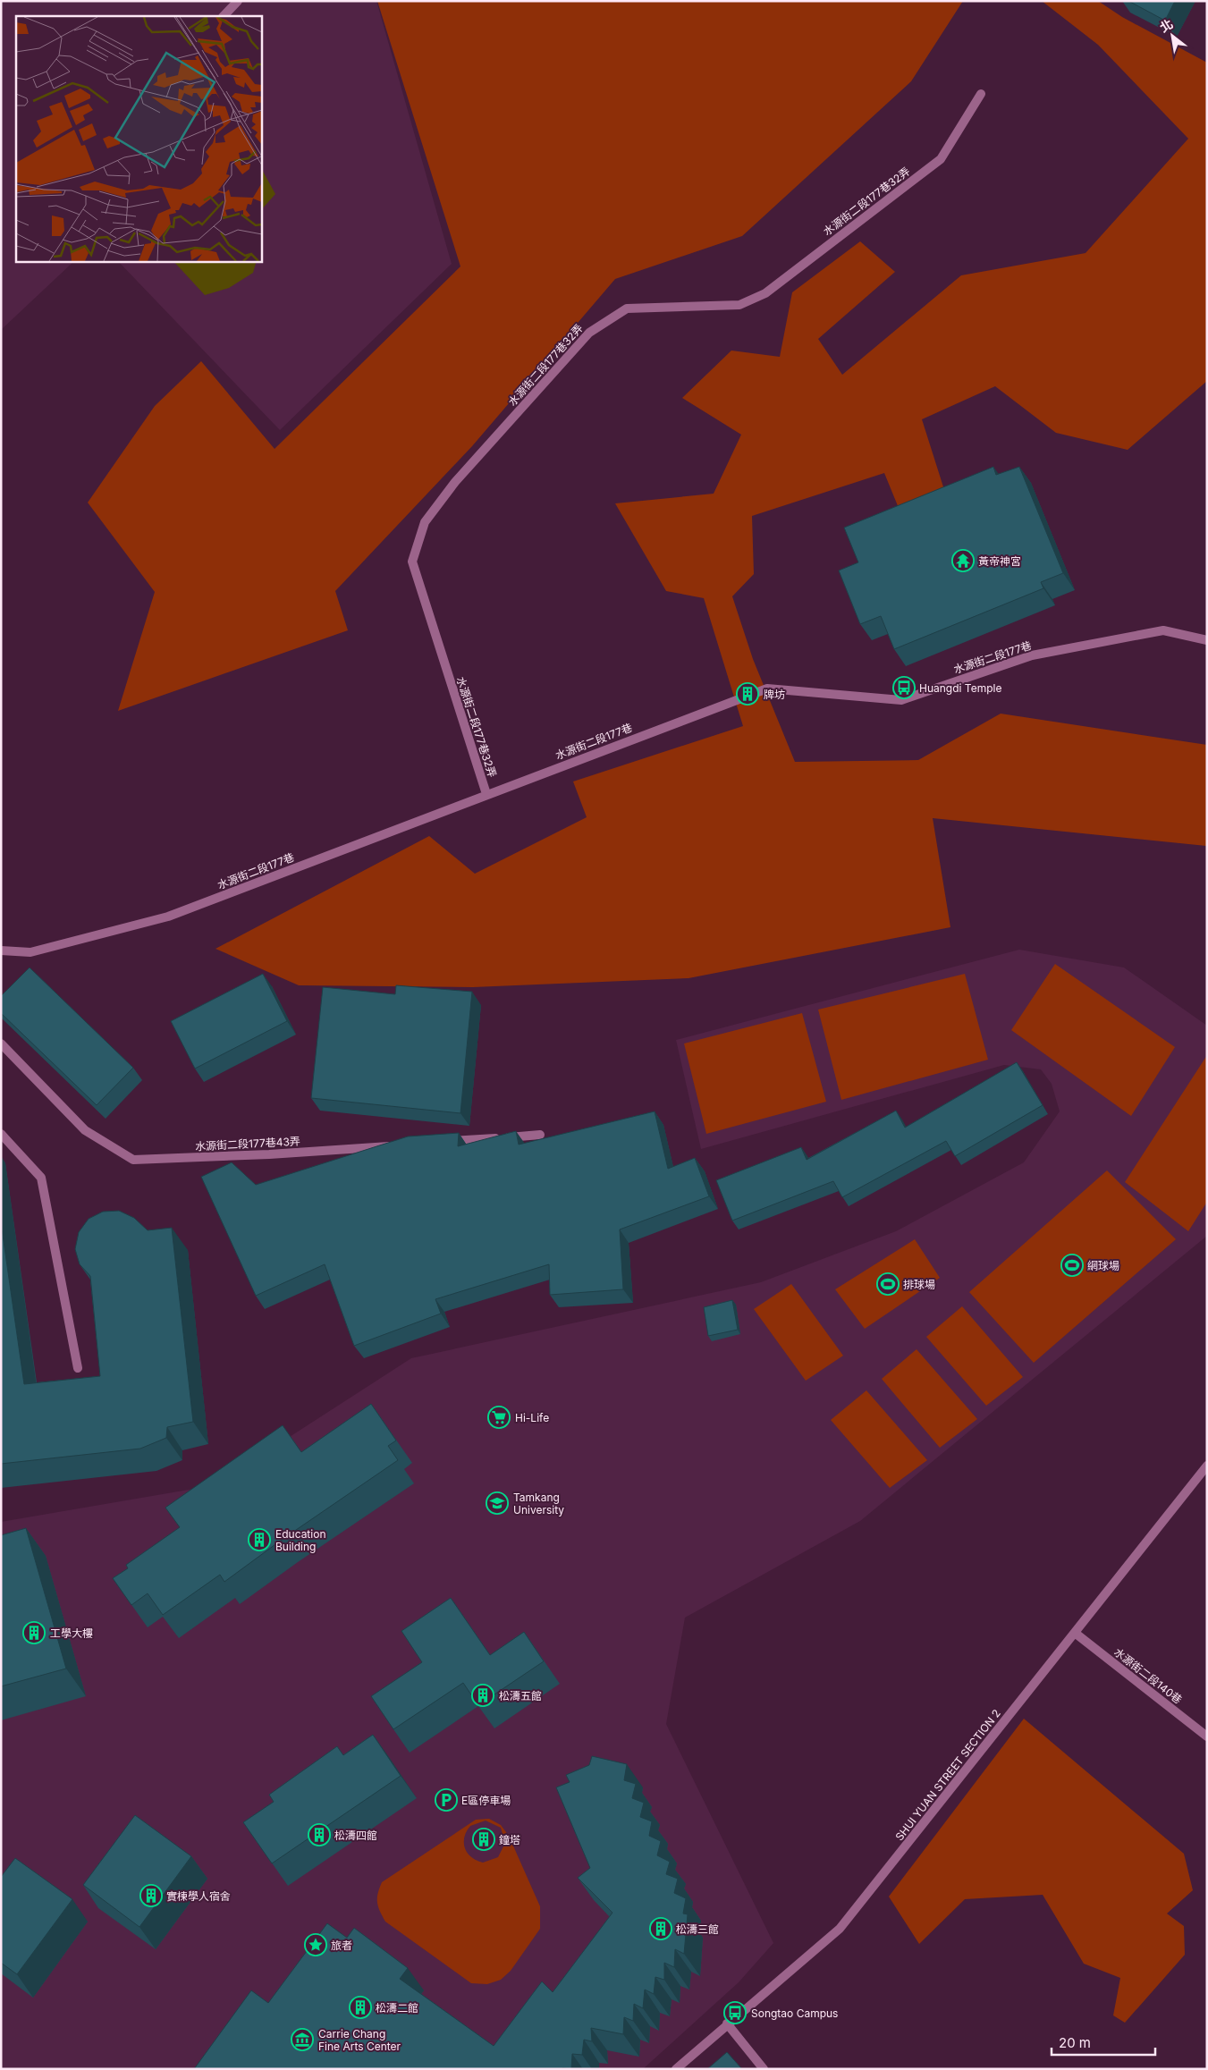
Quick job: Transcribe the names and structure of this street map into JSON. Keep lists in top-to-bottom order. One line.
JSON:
{"streets":{"street":["水源街二段177巷32弄","水源街二段177巷","水源街二段177巷43弄","水源街二段140巷","SHUI YUAN STREET SECTION 2"]},"crossings":[["水源街二段177巷32弄","水源街二段177巷"],["水源街二段140巷","SHUI YUAN STREET SECTION 2"]],"places":{"temple":["黃帝神宮"],"bus stop":["Huangdi Temple","Songtao Campus"],"building":["牌坊","Education Building","工學大樓","松濤五館","松濤四館","鐘塔","實棟學人宿舍","松濤三館","松濤二館"],"sports":["網球場","排球場"],"supermarket":["Hi-Life"],"school or university":["Tamkang University"],"parking":["E區停車場"],"place":["旅者"],"museum":["Carrie Chang Fine Arts Center"]},"scale_bar":"20 m","north":"top left"}
